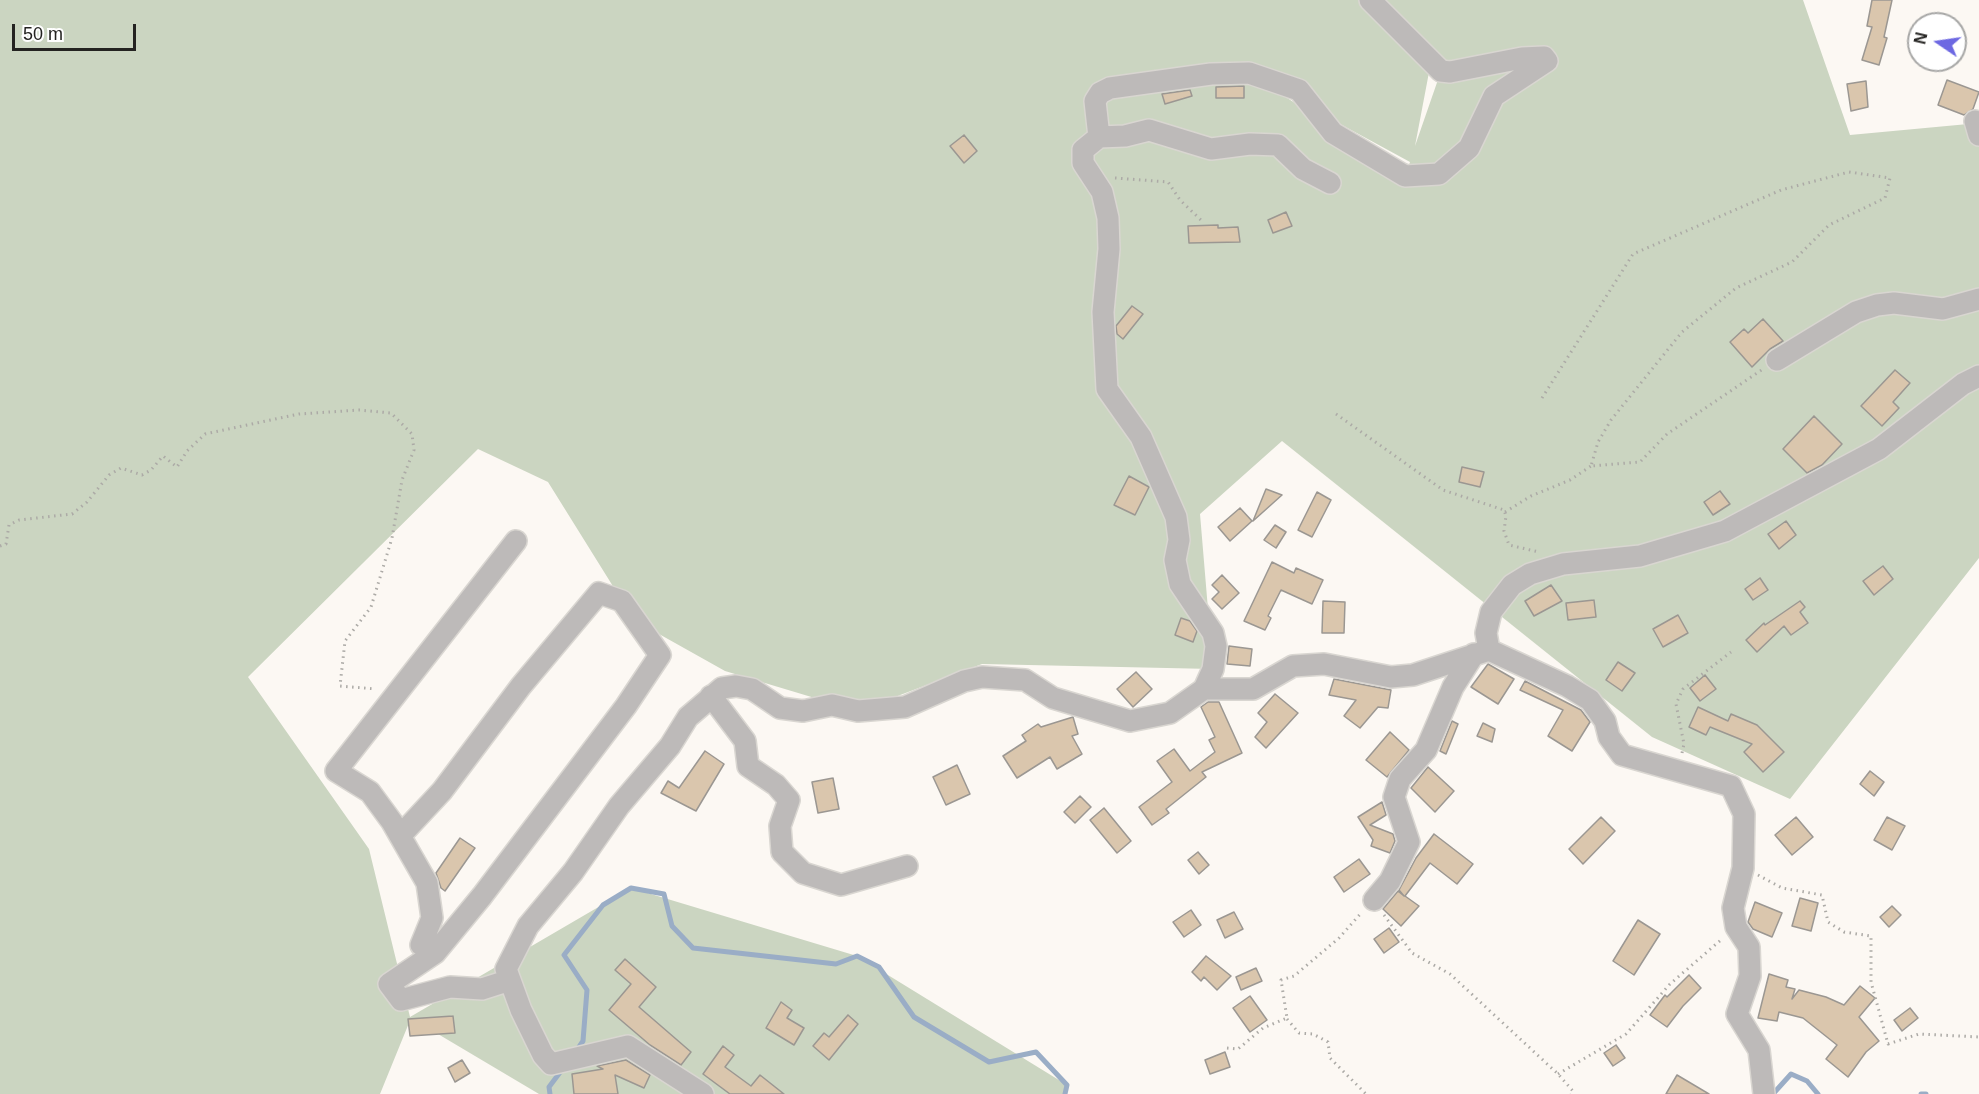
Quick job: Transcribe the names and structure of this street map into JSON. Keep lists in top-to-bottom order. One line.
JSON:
{"scale_bar":"50 m","north":"left"}
